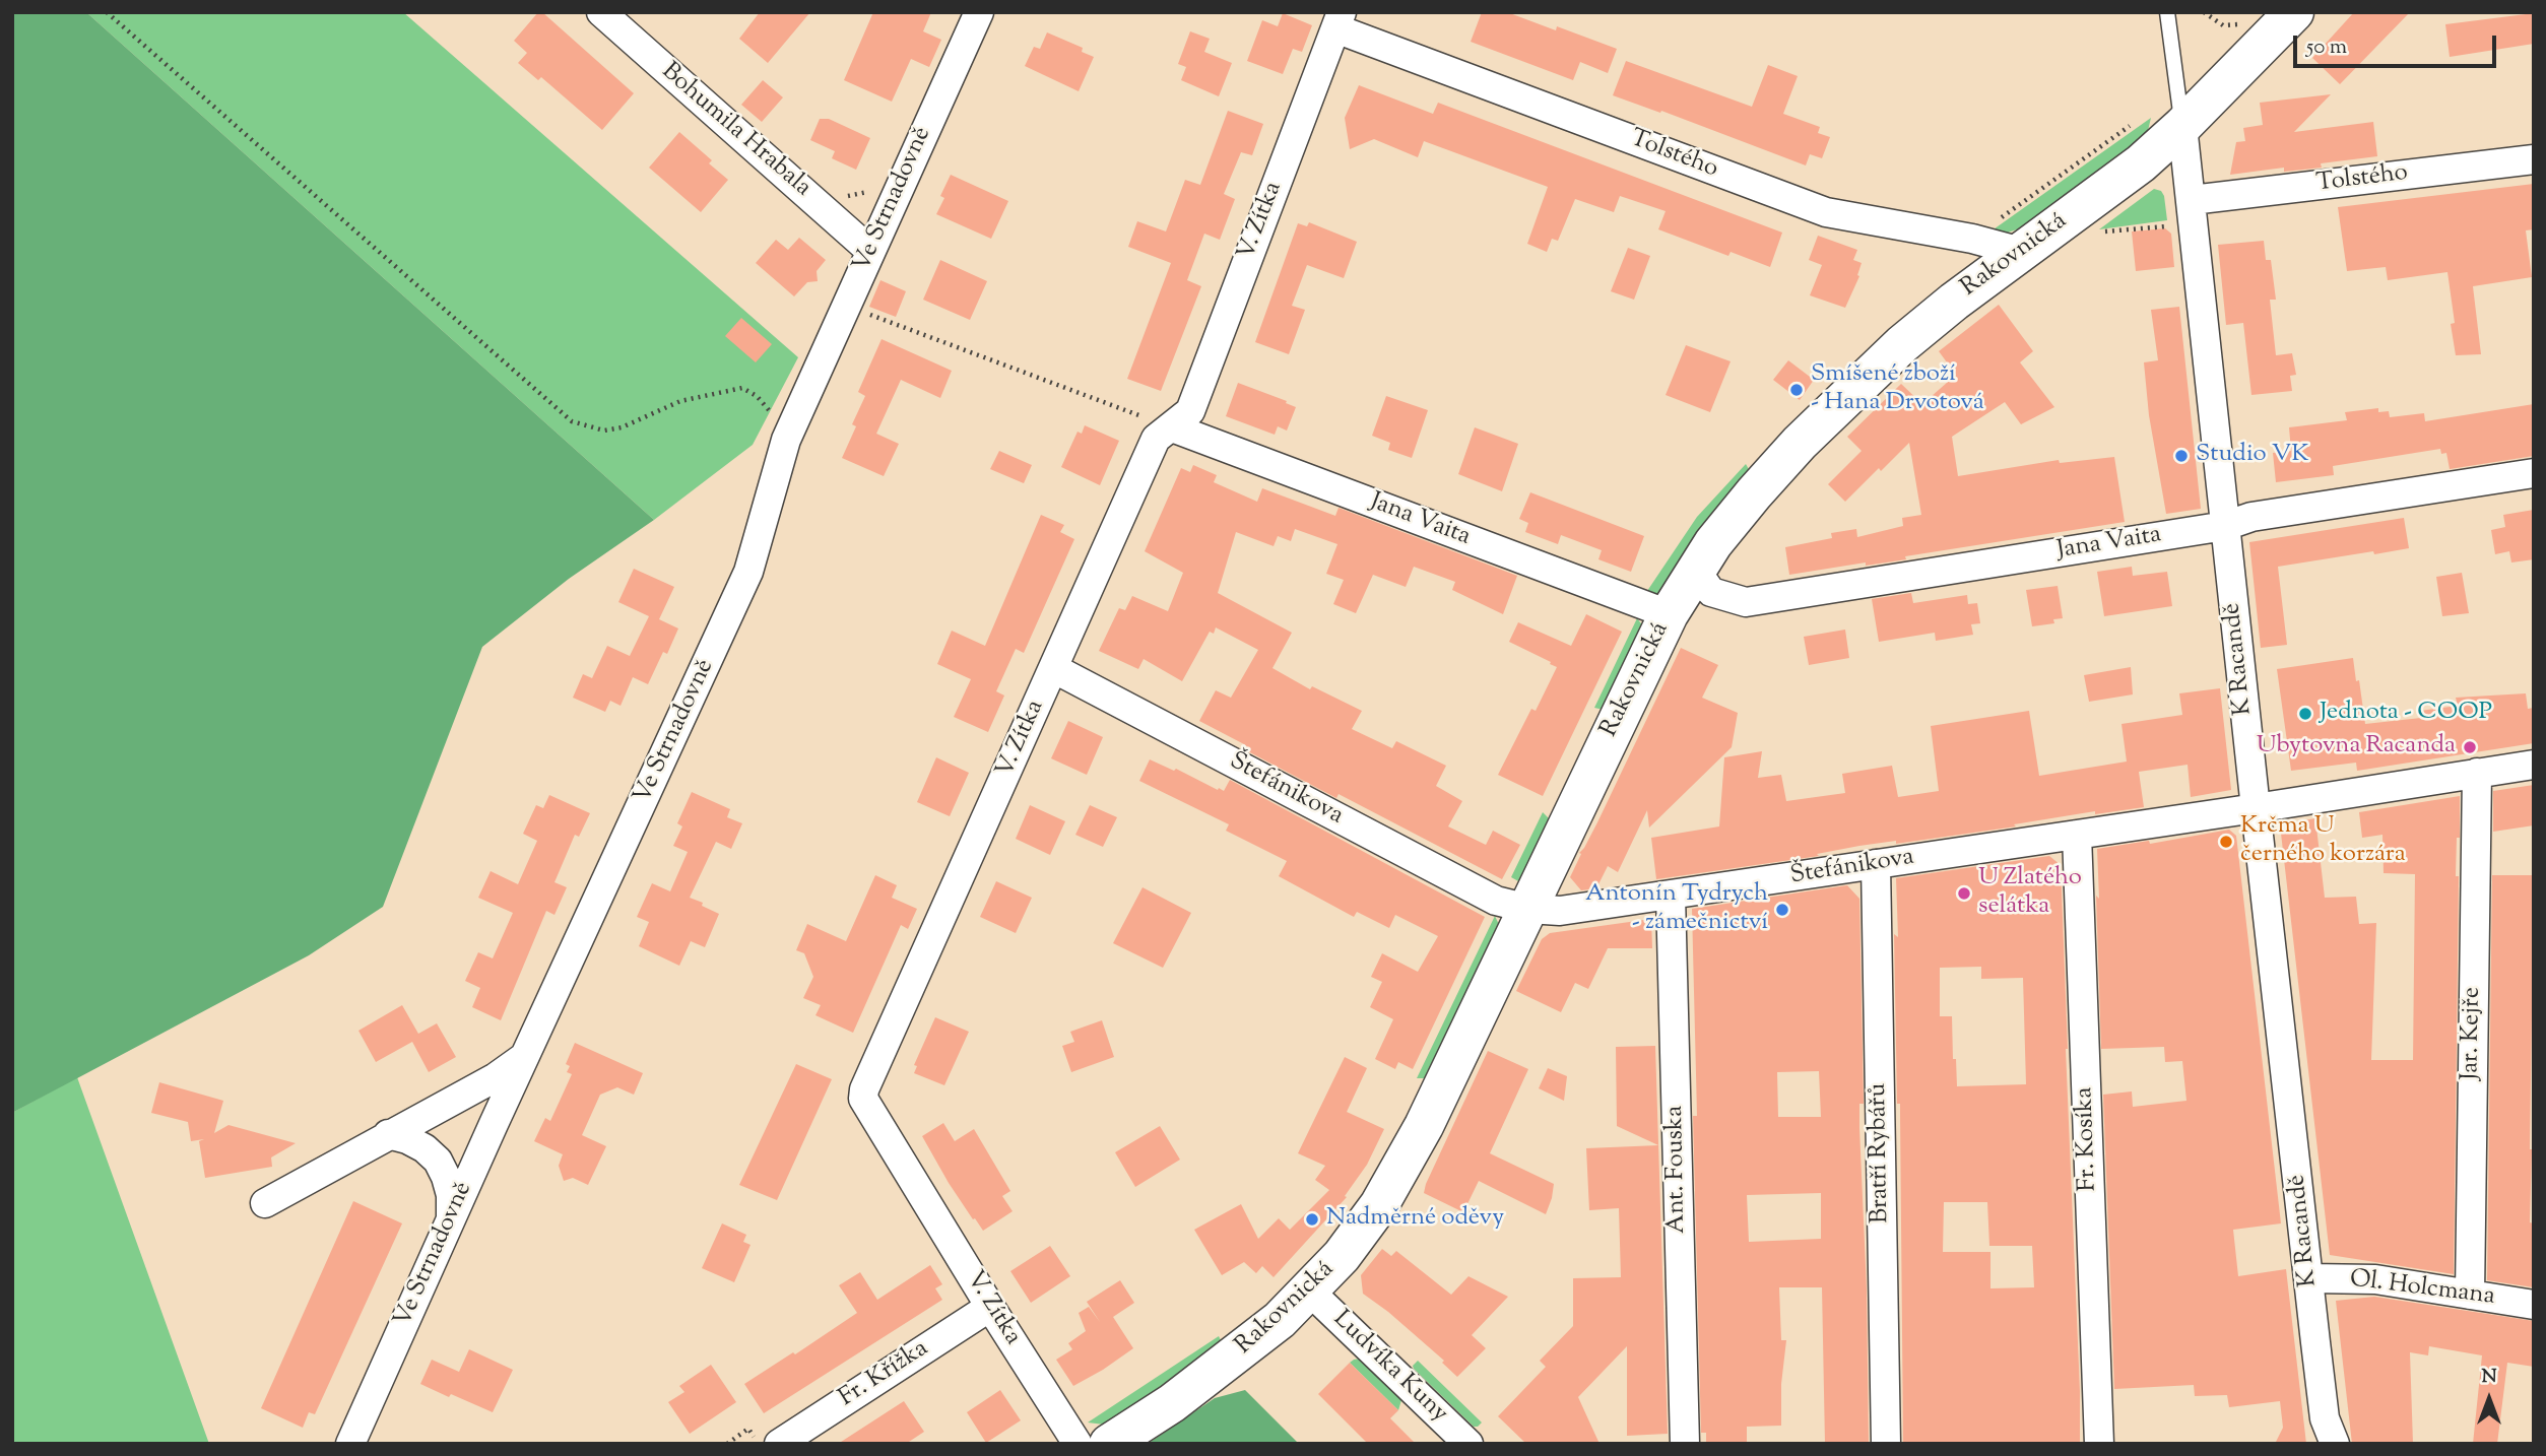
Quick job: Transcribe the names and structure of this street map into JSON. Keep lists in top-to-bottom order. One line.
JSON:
{"streets":{"main road":["Rakovnická"],"street":["Bohumila Hrabala","Tolstého","Ve Strnadovně","V. Zítka","Jana Vaita","K Racandě","Štefánikova","Jar. Kejře","Fr. Kosíka","Bratří Rybářů","Ant. Fouska","Ol. Holcmana","Ludvíka Kuny","Fr. Křížka"]},"crossings":[["Bohumila Hrabala","Ve Strnadovně"],["Tolstého","V. Zítka"],["Tolstého","Rakovnická"],["Tolstého","K Racandě"],["V. Zítka","Jana Vaita"],["V. Zítka","Štefánikova"],["V. Zítka","Fr. Křížka"],["Rakovnická","Jana Vaita"],["Rakovnická","K Racandě"],["Rakovnická","Štefánikova"],["Rakovnická","Ludvíka Kuny"],["Jana Vaita","K Racandě"],["K Racandě","Štefánikova"],["K Racandě","Ol. Holcmana"],["Štefánikova","Jar. Kejře"],["Štefánikova","Fr. Kosíka"],["Štefánikova","Bratří Rybářů"],["Štefánikova","Ant. Fouska"],["Jar. Kejře","Ol. Holcmana"]],"places":["Smíšené zboží - Hana Drvotová","Studio VK","Jednota - COOP","Ubytovna Racanda","Krčma U černého korzára","U Zlatého selátka","Antonín Tydrych - zámečnictví","Nadměrné oděvy"],"scale_bar":"50 m","north":"top"}
